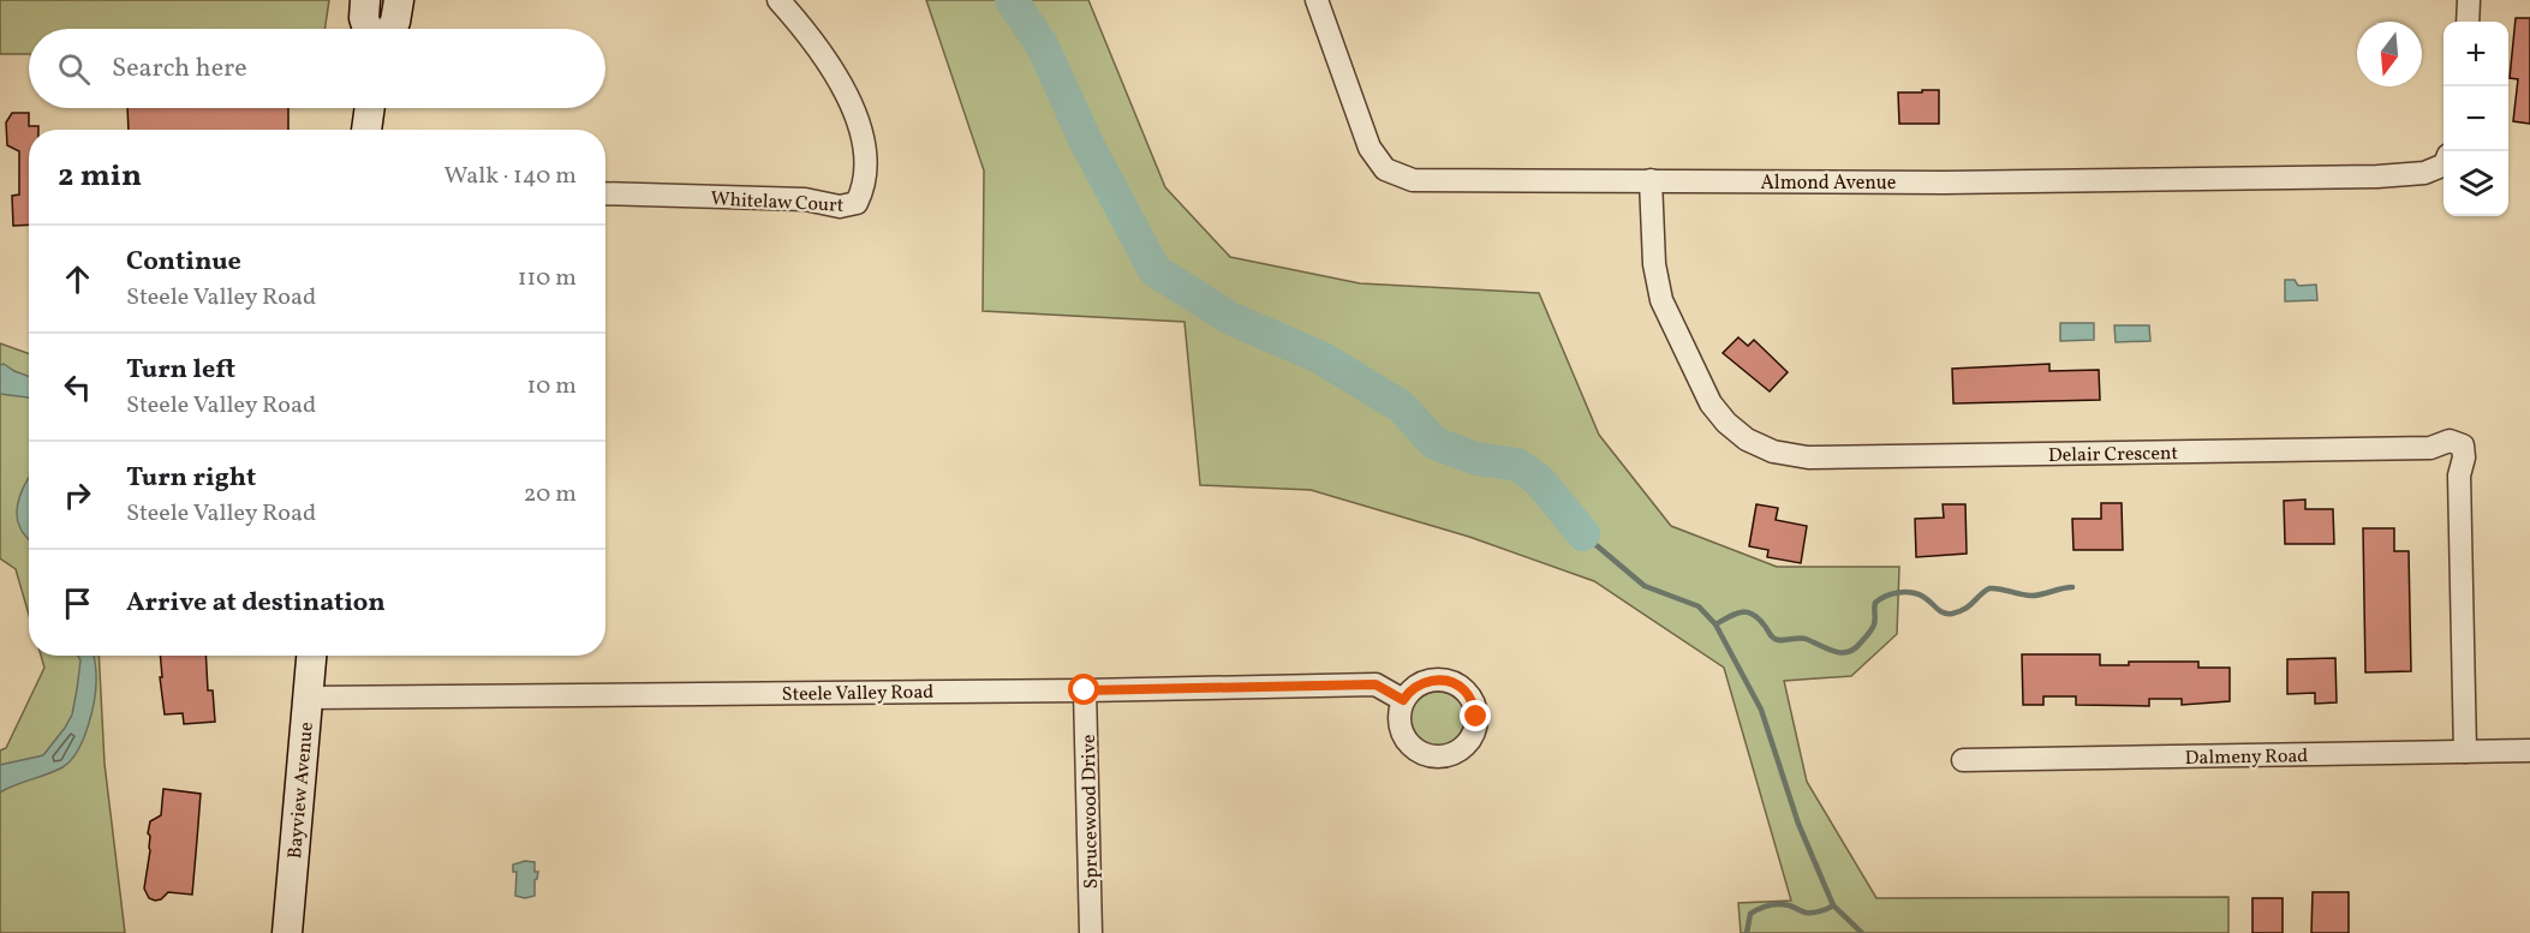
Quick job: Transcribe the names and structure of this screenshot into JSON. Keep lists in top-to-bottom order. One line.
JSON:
{"streets":{"main road":["Bayview Avenue"],"street":["Almond Avenue","Whitelaw Court","Delair Crescent","Steele Valley Road","Dalmeny Road","Sprucewood Drive"]},"crossings":[["Almond Avenue","Delair Crescent"],["Delair Crescent","Dalmeny Road"],["Steele Valley Road","Bayview Avenue"],["Steele Valley Road","Sprucewood Drive"]],"north":"bottom","page":{"map_buttons":["+","−"],"search":"Search here","heading":["2 min","Walk · 140 m"],"list":[["Continue","Steele Valley Road","110 m"],["Turn left","Steele Valley Road","10 m"],["Turn right","Steele Valley Road","20 m"],"Arrive at destination"]}}
